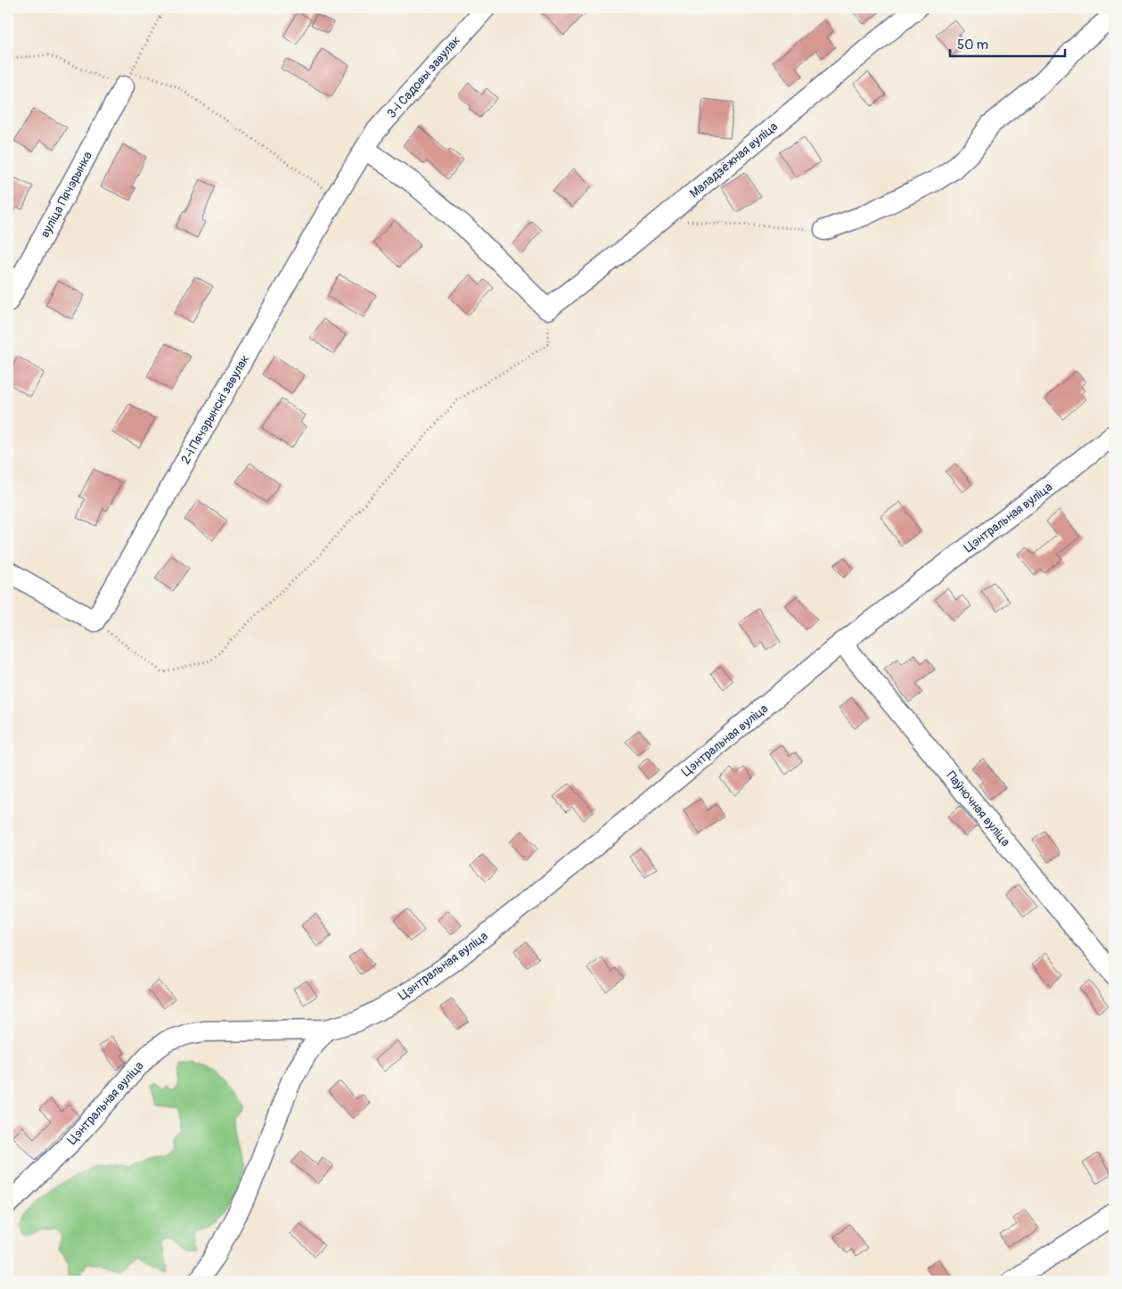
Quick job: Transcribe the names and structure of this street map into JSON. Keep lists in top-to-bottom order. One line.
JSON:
{"streets":{"street":["3-і Садовы завулак","Маладзёжная вуліца","вуліца Пячэрынка","2-і Пячэрынскі завулак","Цэнтральная вуліца","Паўночная вуліца"]},"crossings":[["3-і Садовы завулак","2-і Пячэрынскі завулак"],["Цэнтральная вуліца","Паўночная вуліца"]],"scale_bar":"50 m"}
